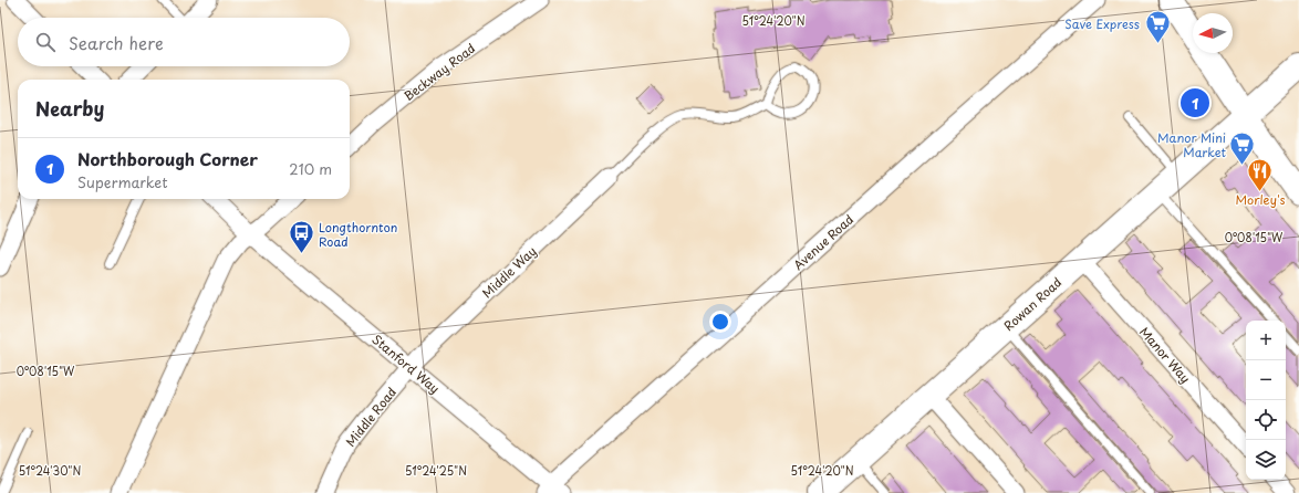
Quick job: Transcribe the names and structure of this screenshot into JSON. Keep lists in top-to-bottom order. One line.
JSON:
{"streets":{"main road":["Rowan Road"],"street":["Beckway Road","Avenue Road","Middle Way","Manor Way","Stanford Way","Middle Road"]},"crossings":[["Avenue Road","Stanford Way"],["Middle Way","Stanford Way"],["Middle Way","Middle Road"],["Rowan Road","Manor Way"],["Stanford Way","Middle Road"]],"places":{"supermarket":["Save Express","Manor Mini Market"],"restaurant":["Morley's"],"bus stop":["Longthornton Road"]},"north":"left","page":{"search":"Search here","heading":"Nearby","pins":"1","list":[{"mark":"1","name":"Northborough Corner","note":"Supermarket","value":"210 m"}],"map_buttons":["+","−"]},"coordinates":["51°24'20\"N","0°08'15\"W","51°24'30\"N","51°24'25\"N"]}
